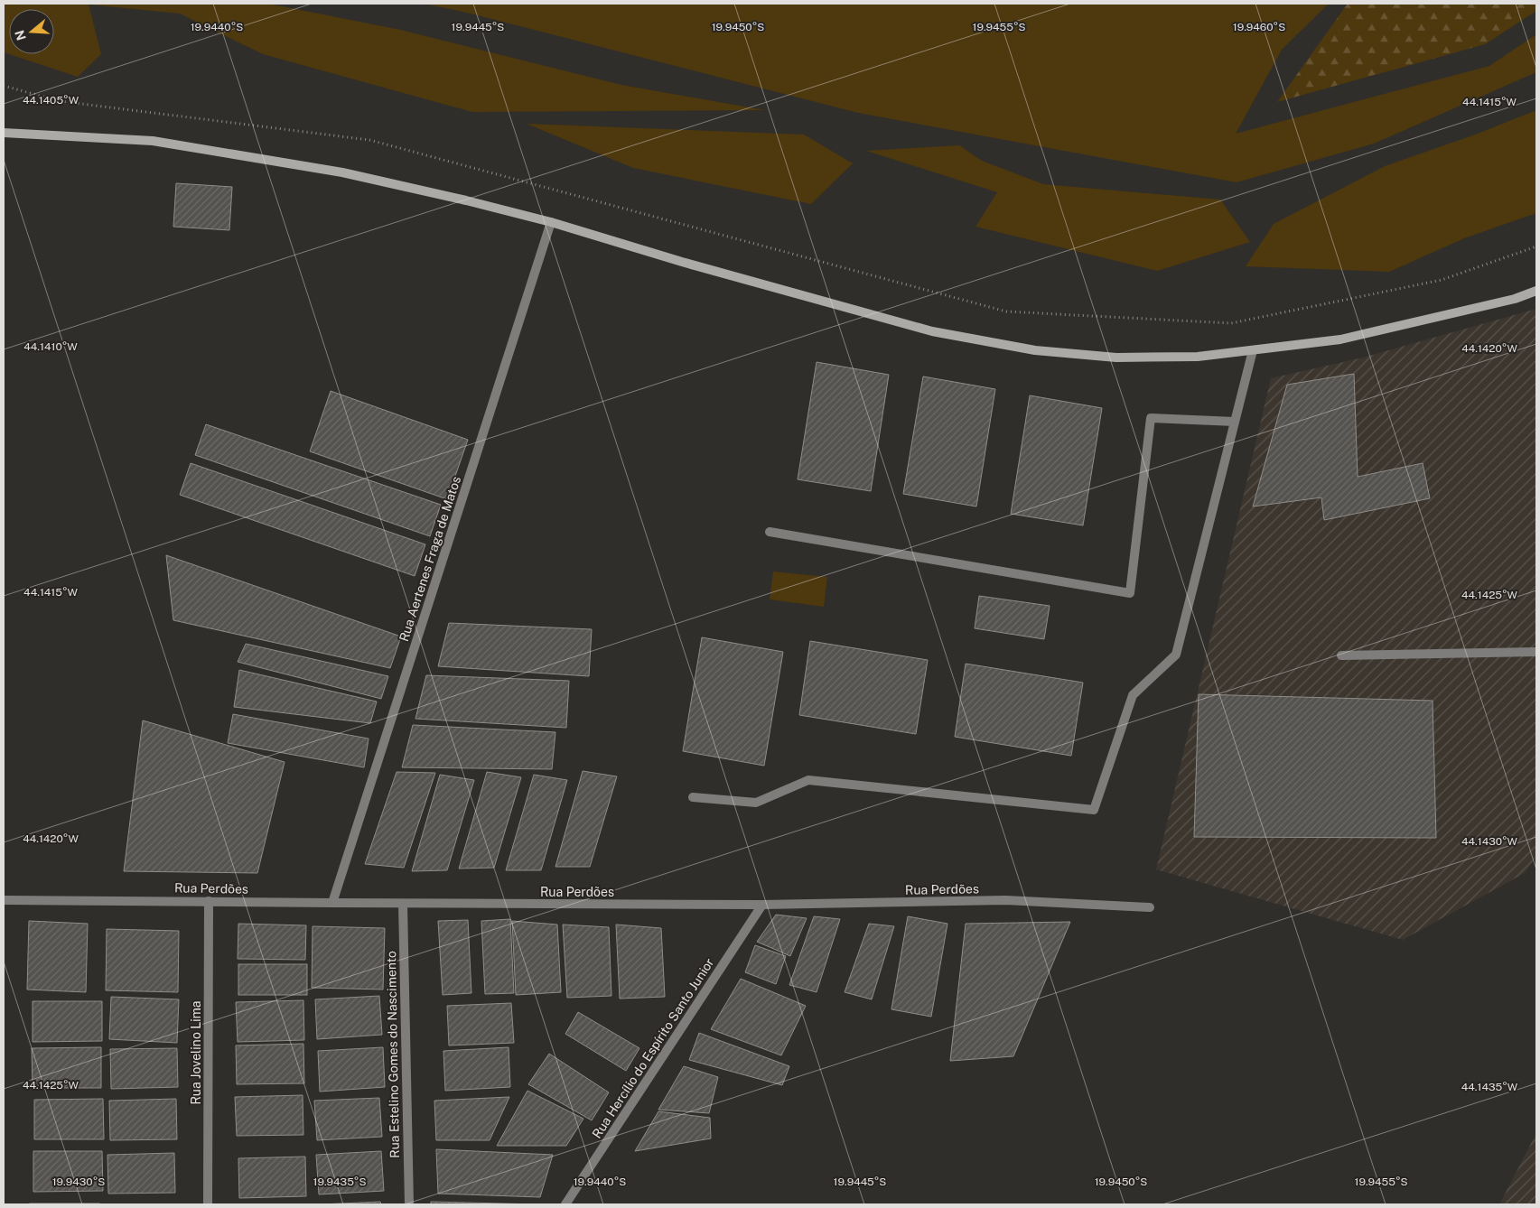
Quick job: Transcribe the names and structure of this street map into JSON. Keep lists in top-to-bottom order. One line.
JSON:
{"streets":{"street":["Rua Aertenes Fraga de Matos","Rua Perdões","Rua Hercílio do Espírito Santo Junior","Rua Jovelino Lima","Rua Estelino Gomes do Nascimento"]},"crossings":[["Rua Aertenes Fraga de Matos","Rua Perdões"],["Rua Perdões","Rua Hercílio do Espírito Santo Junior"],["Rua Perdões","Rua Jovelino Lima"],["Rua Perdões","Rua Estelino Gomes do Nascimento"]],"north":"left","coordinates":["19.9440°S","19.9445°S","19.9450°S","19.9455°S","19.9460°S","44.1405°W","44.1415°W","44.1410°W","44.1420°W","44.1425°W","44.1430°W","44.1435°W","19.9430°S","19.9435°S"]}
